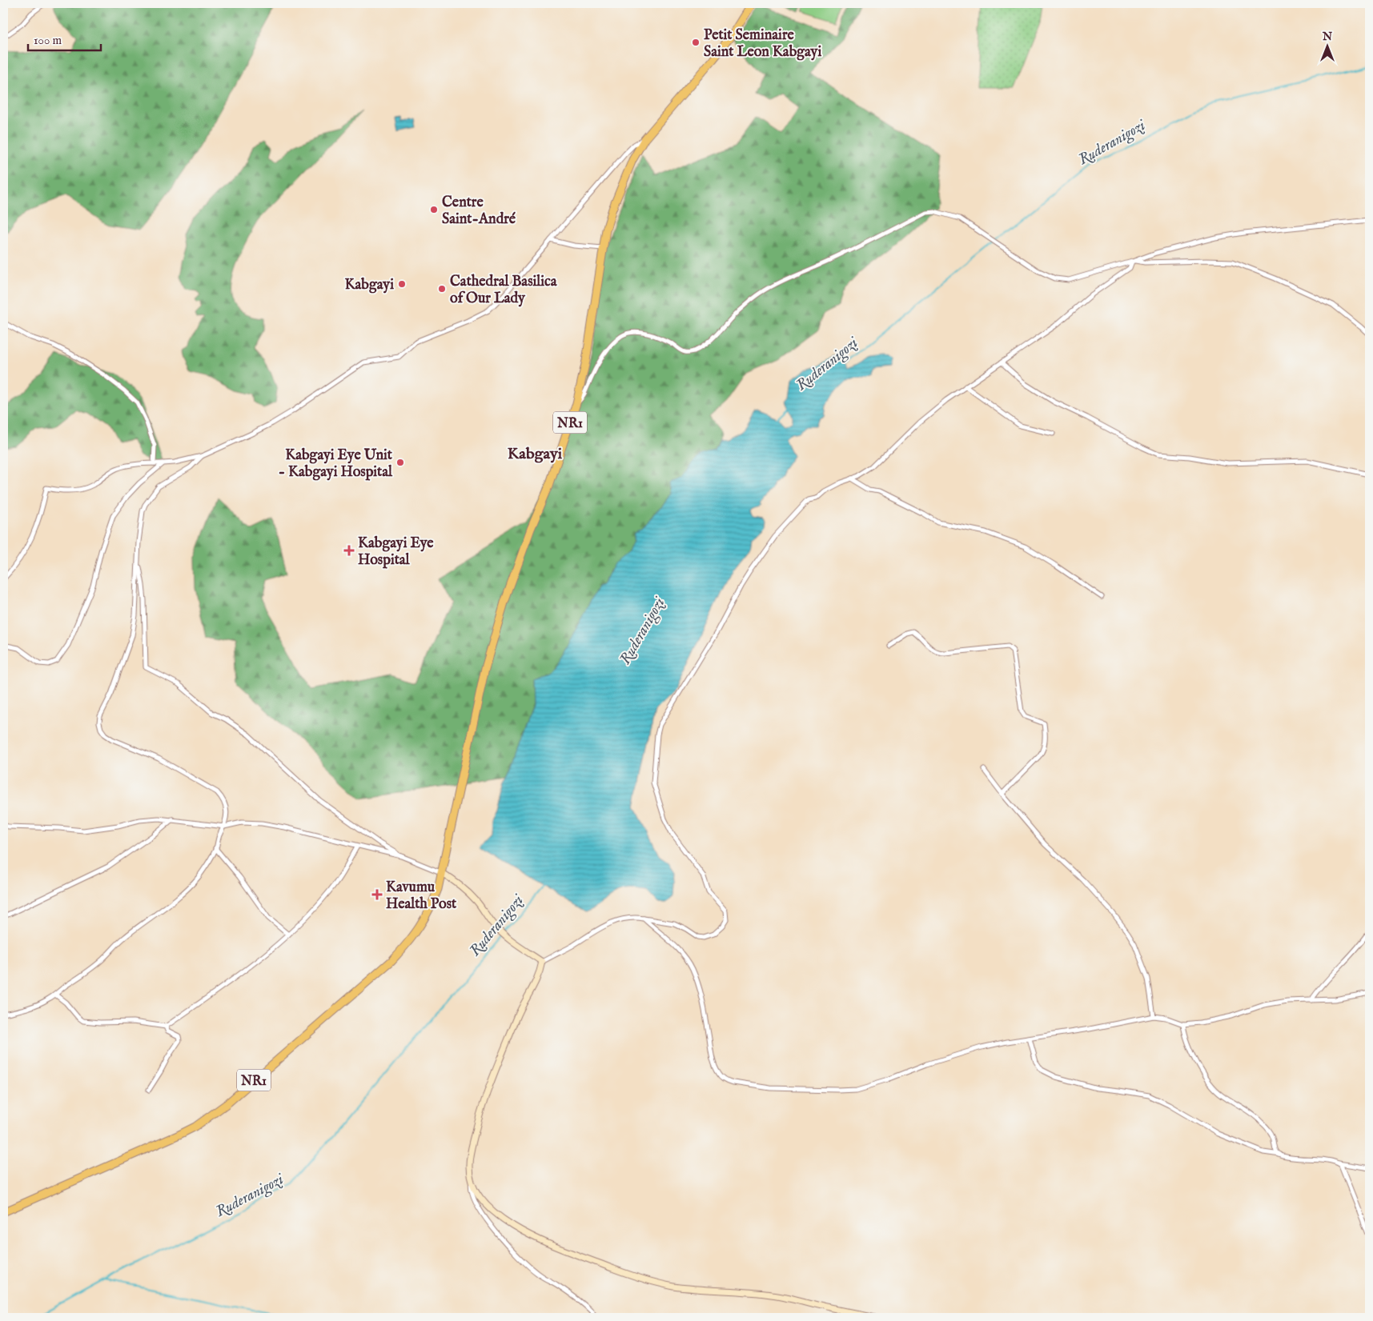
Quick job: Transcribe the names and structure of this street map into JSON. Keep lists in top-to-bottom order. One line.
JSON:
{"streets":{"highway":["NR1"]},"districts":["Kabgayi"],"water":["Ruderanigozi"],"places":{"other":["Petit Seminaire Saint Leon Kabgayi","Centre Saint-André","Kabgayi","Cathedral Basilica of Our Lady","Kabgayi Eye Unit - Kabgayi Hospital"],"health":["Kabgayi Eye Hospital","Kavumu Health Post"]},"scale_bar":"100 m","north":"top"}
